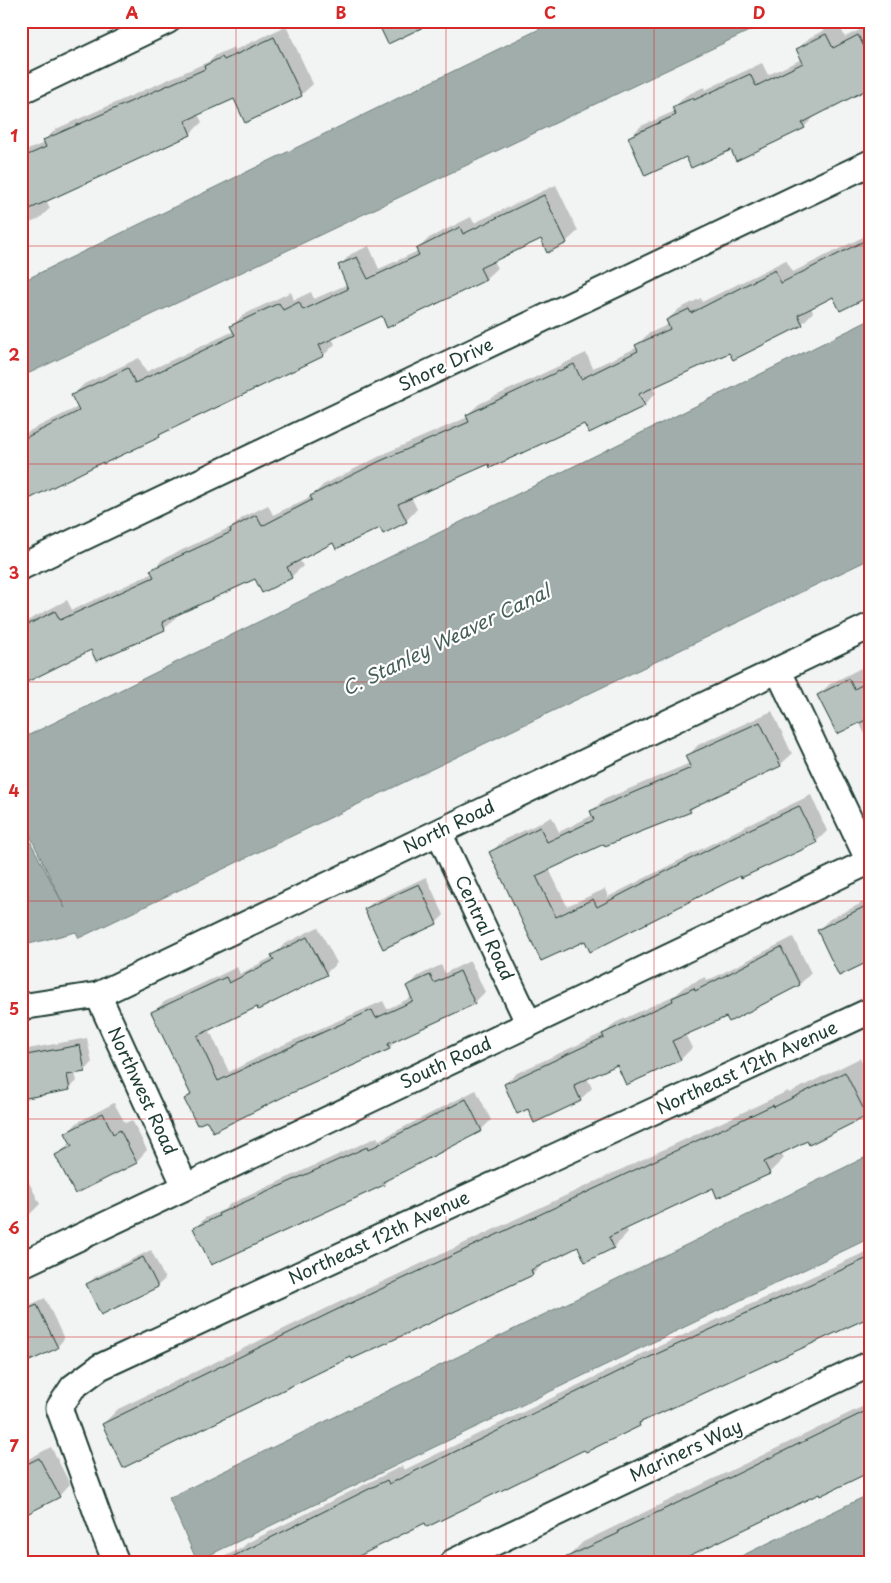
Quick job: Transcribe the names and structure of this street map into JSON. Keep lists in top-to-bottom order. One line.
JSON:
{"streets":{"street":["Shore Drive","North Road","Central Road","South Road","Northeast 12th Avenue","Northwest Road","Mariners Way"]},"crossings":[["North Road","Central Road"],["North Road","Northwest Road"],["Central Road","South Road"],["South Road","Northwest Road"]],"water":["C. Stanley Weaver Canal"],"grid":{"columns":["A","B","C","D"],"rows":["1","2","3","4","5","6","7"]}}
